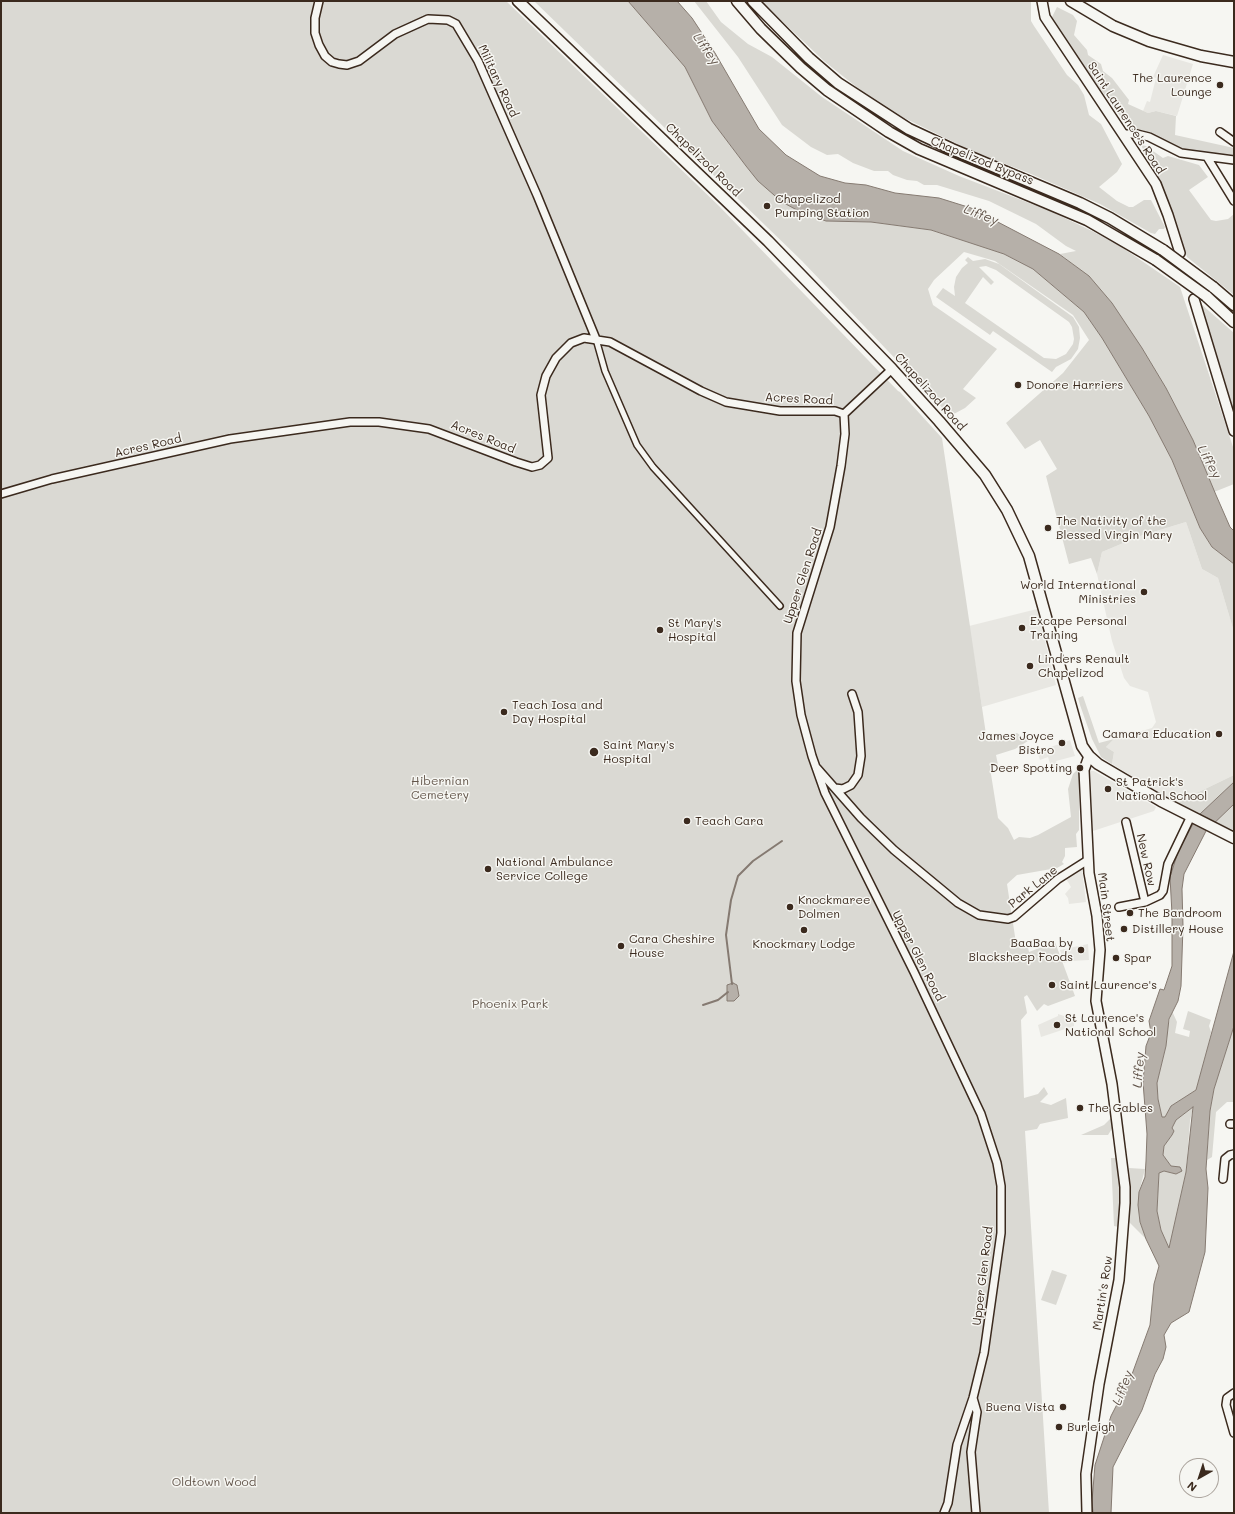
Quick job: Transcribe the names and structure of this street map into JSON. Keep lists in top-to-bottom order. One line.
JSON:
{"streets":{"main road":["Chapelizod Road","Chapelizod Bypass"],"street":["Military Road","Saint Laurence's Road","Acres Road","Upper Glen Road","New Row","Park Lane","Main Street","Martin's Row"]},"crossings":[["Military Road","Acres Road"],["Chapelizod Road","Main Street"],["Acres Road","Upper Glen Road"],["Park Lane","Main Street"],["Main Street","Martin's Row"]],"water":["Liffey"],"parks":["Hibernian Cemetery","Phoenix Park","Oldtown Wood"],"places":["The Laurence Lounge","Chapelizod Pumping Station","Donore Harriers","The Nativity of the Blessed Virgin Mary","World International Ministries","Excape Personal Training","St Mary's Hospital","Linders Renault Chapelizod","Teach Iosa and Day Hospital","Camara Education","James Joyce Bistro","Saint Mary's Hospital","Deer Spotting","St Patrick's National School","Teach Cara","National Ambulance Service College","Knockmaree Dolmen","The Bandroom","Distillery House","Knockmary Lodge","Cara Cheshire House","BaaBaa by Blacksheep Foods","Spar","Saint Laurence's","St Laurence's National School","The Gables","Buena Vista","Burleigh"],"north":"bottom left"}
